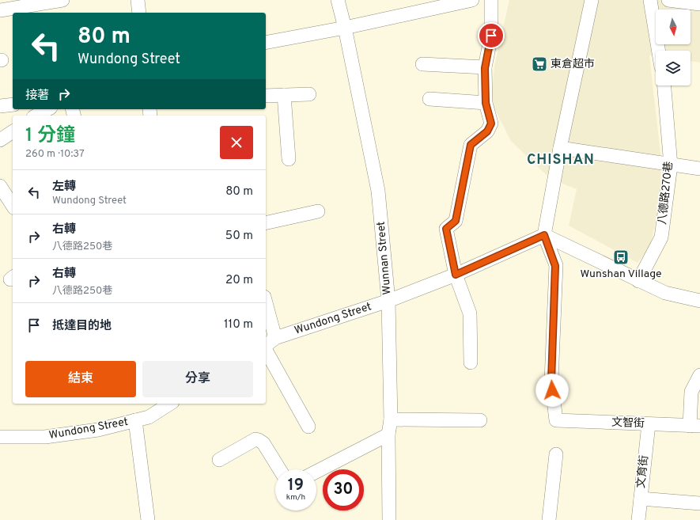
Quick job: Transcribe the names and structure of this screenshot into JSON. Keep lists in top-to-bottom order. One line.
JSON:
{"streets":{"street":["八德路270巷","Wunnan Street","Wundong Street","文智街","文育街"]},"crossings":[["Wunnan Street","Wundong Street"],["Wundong Street","文智街"],["文智街","文育街"]],"districts":["CHISHAN"],"places":{"supermarket":["東倉超市"],"bus stop":["Wunshan Village"]},"north":"bottom","page":{"turn":["80 m","Wundong Street"],"then":"接著","heading":["1 分鐘","260 m · 10:37"],"list":[{"name":"左轉","note":"Wundong Street","value":"80 m"},{"name":"右轉","note":"八德路250巷","value":"50 m"},{"name":"右轉","note":"八德路250巷","value":"20 m"},{"name":"抵達目的地","value":"110 m"}],"buttons":["結束","分享"],"speed":"19 km/h","limit":"30"}}
